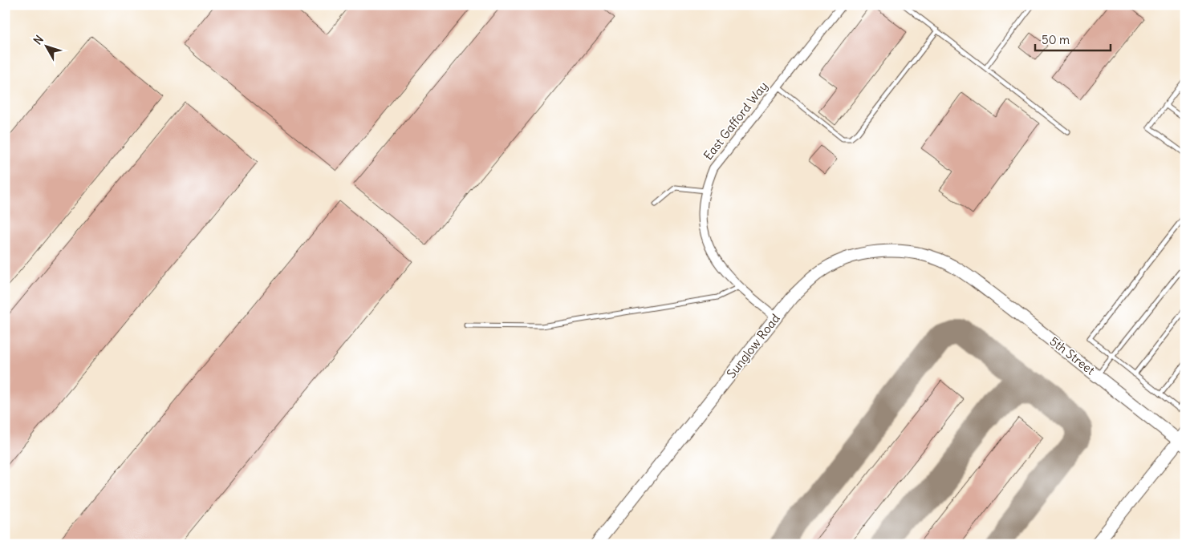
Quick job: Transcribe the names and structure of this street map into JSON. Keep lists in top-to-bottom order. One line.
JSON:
{"streets":{"street":["East Gafford Way","Sunglow Road","5th Street"]},"crossings":[["East Gafford Way","Sunglow Road"],["Sunglow Road","5th Street"]],"scale_bar":"50 m","north":"top left"}
